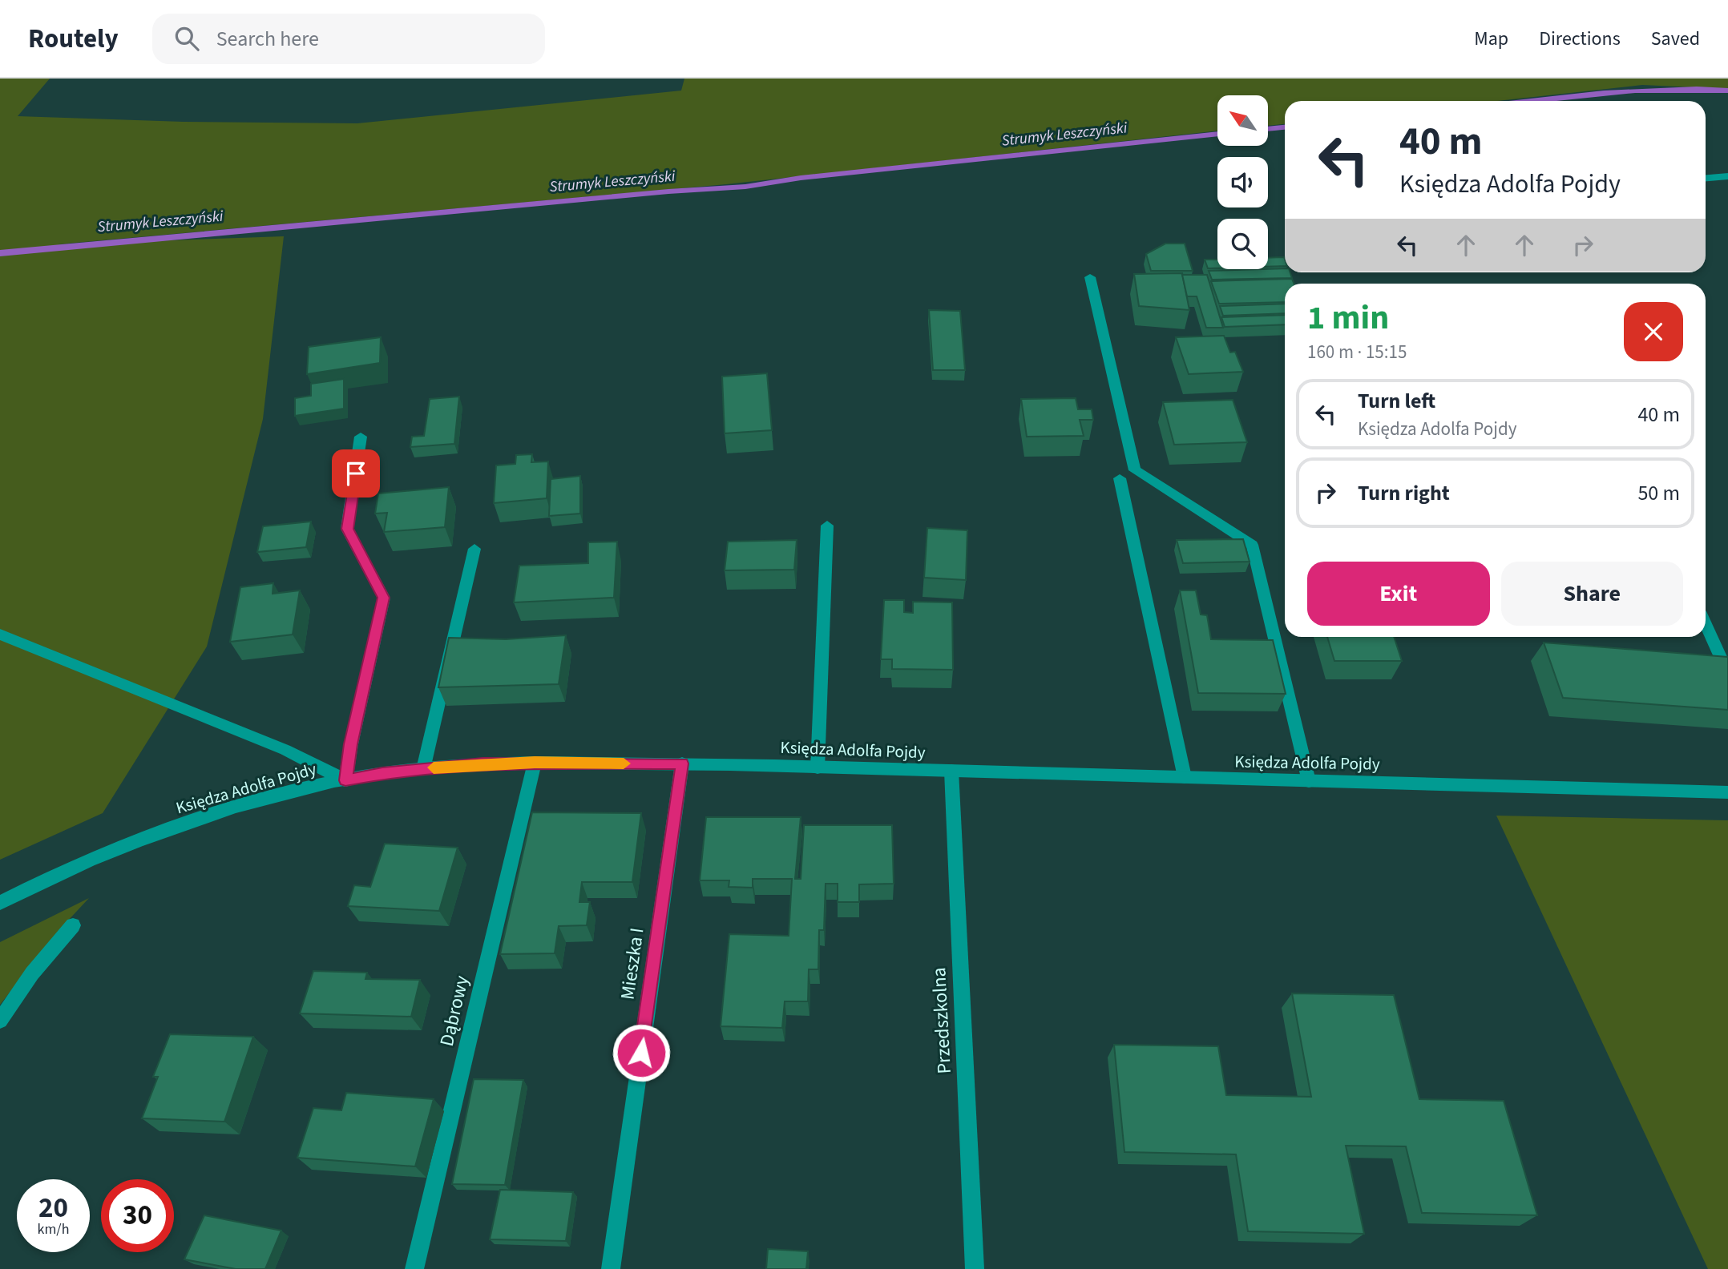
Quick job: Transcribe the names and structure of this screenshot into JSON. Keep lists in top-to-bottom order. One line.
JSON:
{"streets":{"street":["Księdza Adolfa Pojdy","Mieszka I","Dąbrowy","Przedszkolna"]},"crossings":[["Księdza Adolfa Pojdy","Mieszka I"],["Księdza Adolfa Pojdy","Dąbrowy"],["Księdza Adolfa Pojdy","Przedszkolna"]],"water":["Strumyk Leszczyński"],"north":"top left","page":{"header":"Routely","search":"Search here","nav":["Map","Directions","Saved"],"turn":["40 m","Księdza Adolfa Pojdy"],"heading":["1 min","160 m · 15:15"],"list":[{"name":"Turn left","note":"Księdza Adolfa Pojdy","value":"40 m"},{"name":"Turn right","value":"50 m"}],"buttons":["Exit","Share"],"speed":"20 km/h","limit":"30"}}
